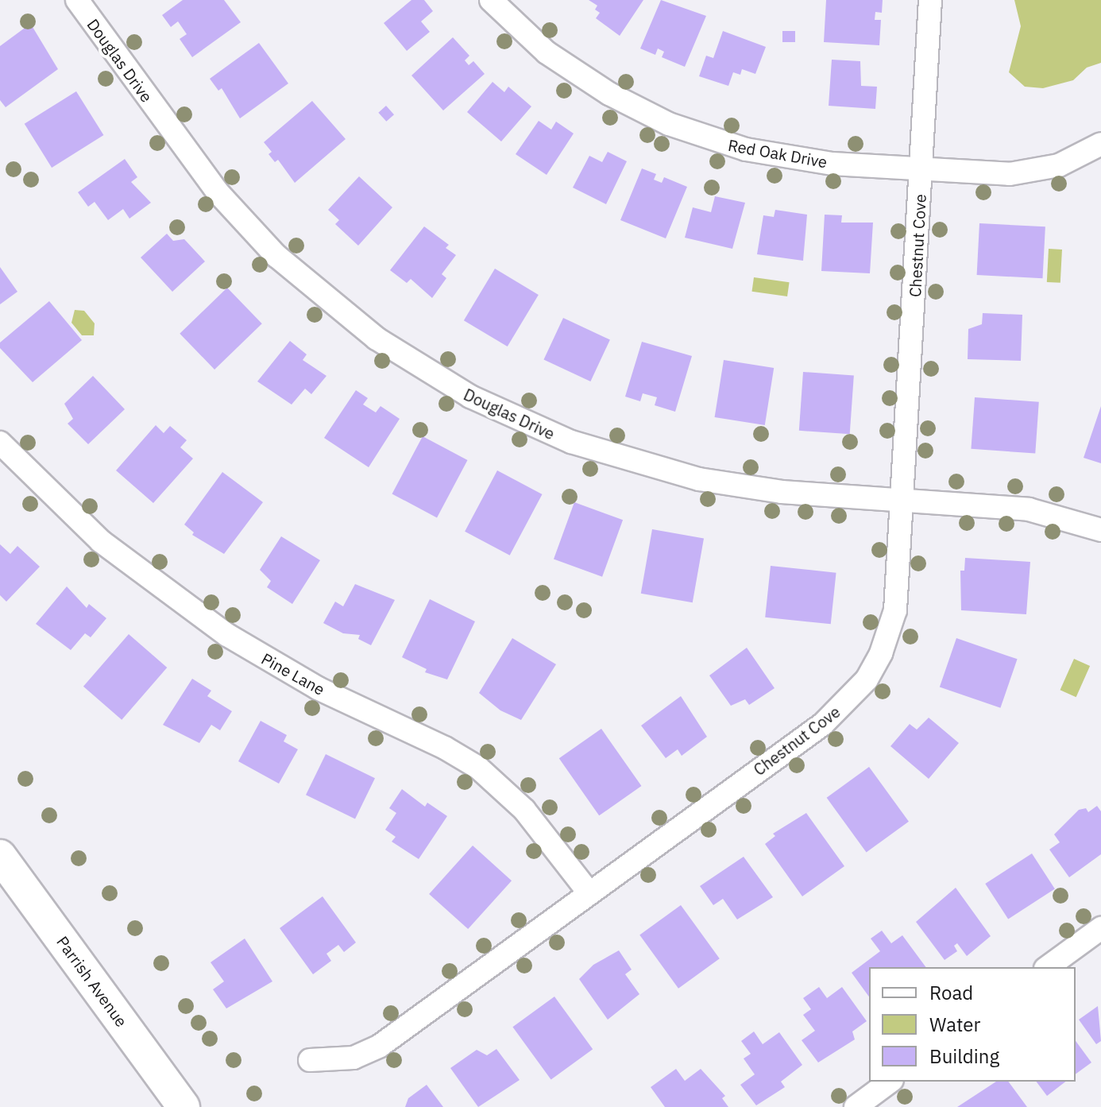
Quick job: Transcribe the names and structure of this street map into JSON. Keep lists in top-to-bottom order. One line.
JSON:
{"streets":{"street":["Douglas Drive","Red Oak Drive","Chestnut Cove","Pine Lane","Parrish Avenue"]},"crossings":[["Douglas Drive","Chestnut Cove"],["Red Oak Drive","Chestnut Cove"],["Chestnut Cove","Pine Lane"]],"legend":["Road","Water","Building"]}
